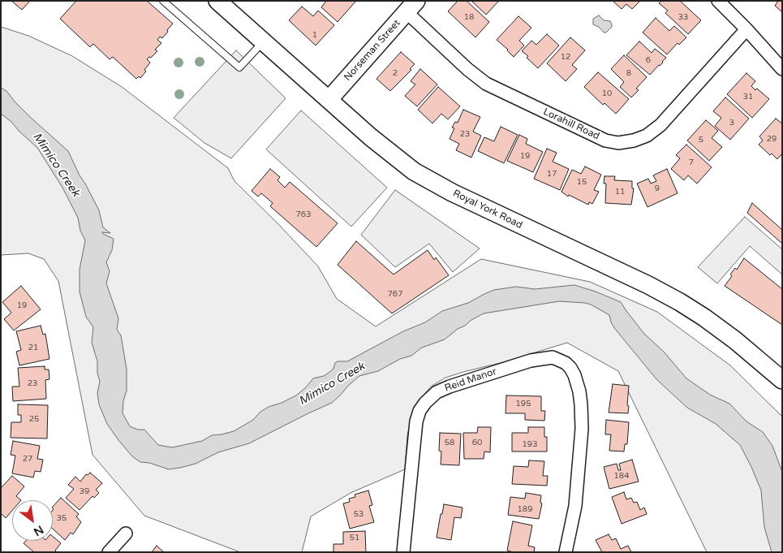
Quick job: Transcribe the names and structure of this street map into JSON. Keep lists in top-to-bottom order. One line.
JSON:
{"streets":{"main road":["Norseman Street","Royal York Road"],"street":["Lorahill Road","Reid Manor"]},"crossings":[["Norseman Street","Lorahill Road"],["Norseman Street","Royal York Road"]],"water":["Mimico Creek"],"house_numbers":["18","33","1","12","6","2","8","10","31","3","23","29","5","19","7","17","15","9","11","763","767","19","21","23","195","25","58","60","193","27","184","39","189","53","35","51"],"north":"bottom right"}
